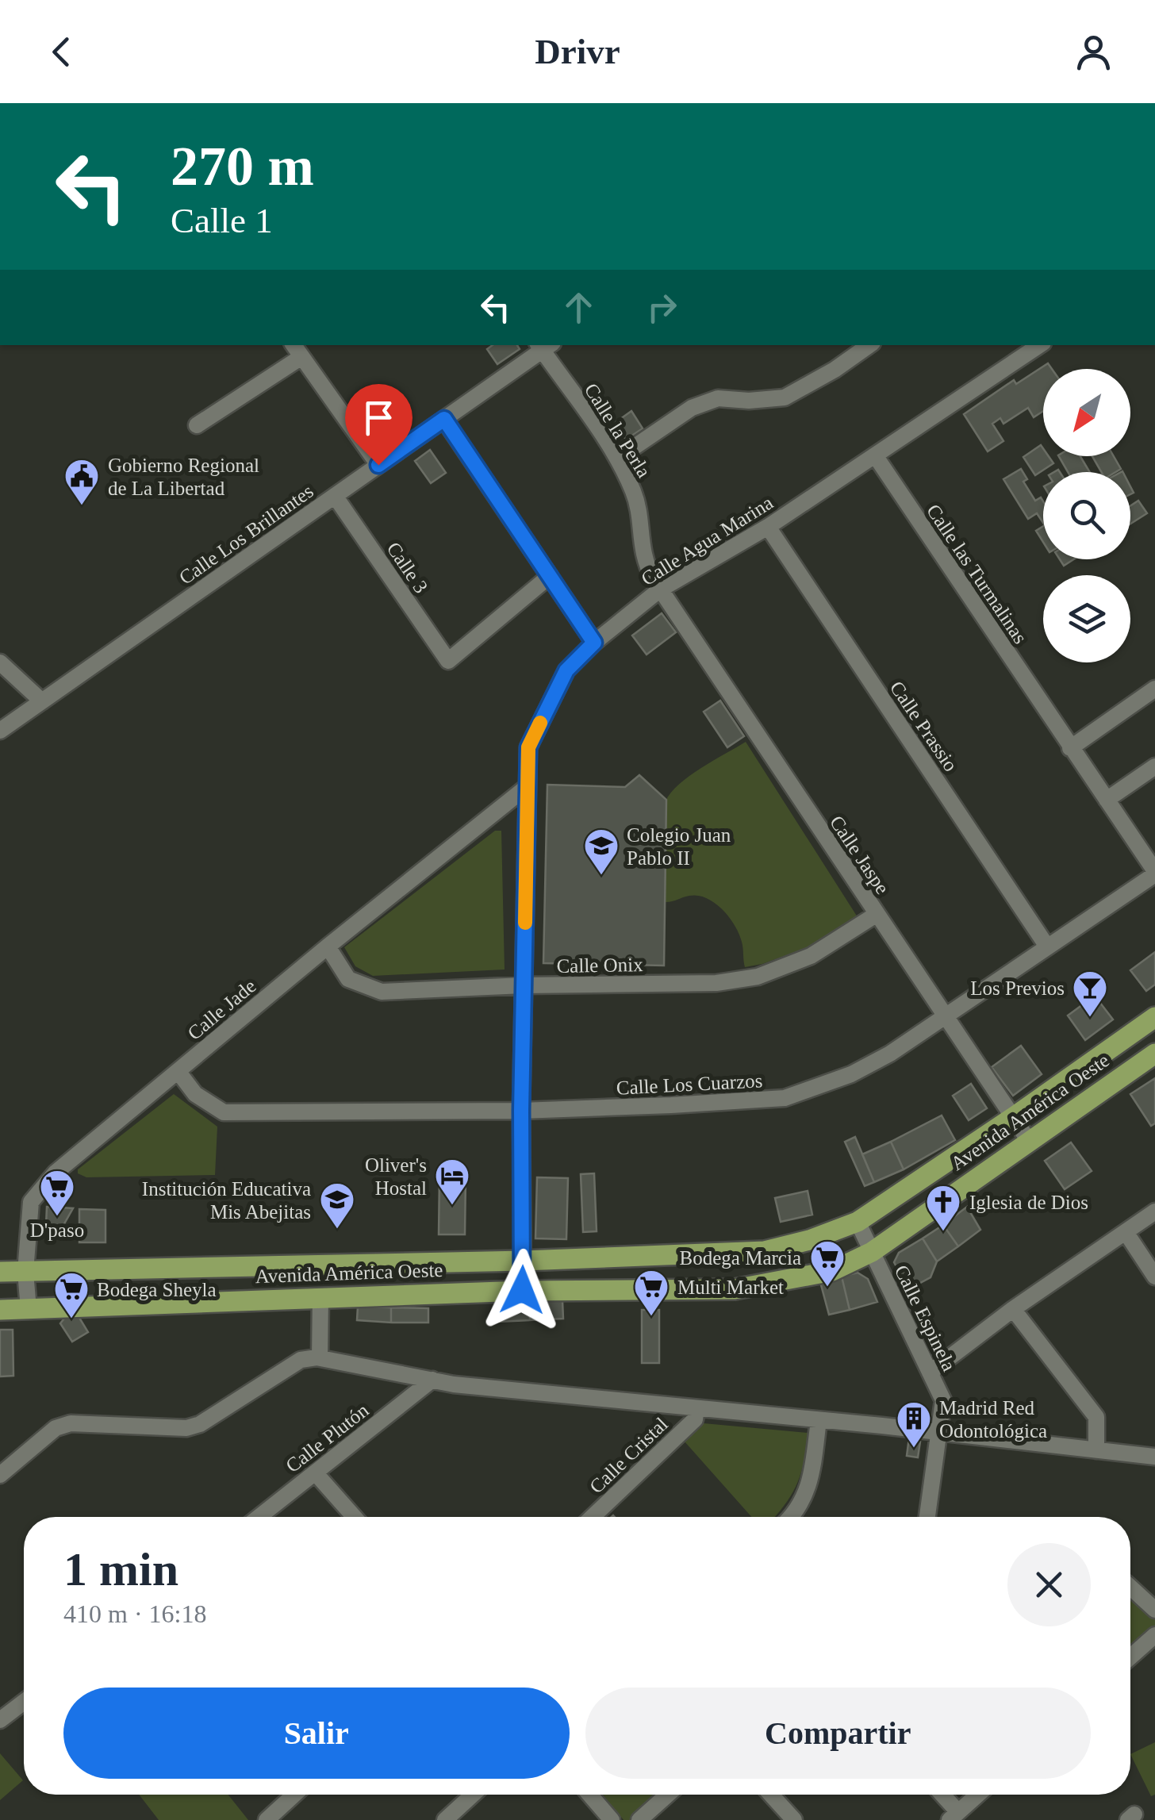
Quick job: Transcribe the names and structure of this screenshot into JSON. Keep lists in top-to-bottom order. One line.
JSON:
{"streets":{"main road":["Avenida América Oeste"],"street":["Calle la Perla","Calle Los Brillantes","Calle Agua Marina","Calle 3","Calle las Turmalinas","Calle Prassio","Calle Jaspe","Calle Onix","Calle Jade","Calle Los Cuarzos","Calle Espinela","Calle Plutón","Calle Cristal"]},"crossings":[["Calle la Perla","Calle Los Brillantes"],["Calle la Perla","Calle Agua Marina"],["Calle la Perla","Calle Jaspe"],["Calle Los Brillantes","Calle 3"],["Calle Agua Marina","Calle las Turmalinas"],["Calle Agua Marina","Calle Prassio"],["Calle Agua Marina","Calle Jaspe"],["Calle Agua Marina","Calle Onix"],["Calle Agua Marina","Calle Jade"],["Calle Agua Marina","Calle Los Cuarzos"],["Calle Agua Marina","Avenida América Oeste"],["Calle las Turmalinas","Calle Los Cuarzos"],["Calle Prassio","Calle Los Cuarzos"],["Calle Jaspe","Calle Onix"],["Calle Jaspe","Calle Los Cuarzos"],["Calle Jaspe","Avenida América Oeste"],["Calle Onix","Calle Jade"],["Calle Jade","Calle Los Cuarzos"],["Calle Jade","Avenida América Oeste"],["Avenida América Oeste","Calle Espinela"]],"places":{"public building":["Gobierno Regional de La Libertad"],"school or university":["Colegio Juan Pablo II","Institución Educativa Mis Abejitas"],"bar":["Los Previos"],"hotel":["Oliver's Hostal"],"supermarket":["D'paso","Bodega Marcia","Multi Market","Bodega Sheyla"],"church":["Iglesia de Dios"],"building":["Madrid Red Odontológica"]},"north":"bottom left","page":{"header":"Drivr","turn":["270 m","Calle 1"],"heading":["1 min","410 m · 16:18"],"buttons":["Salir","Compartir"]}}
